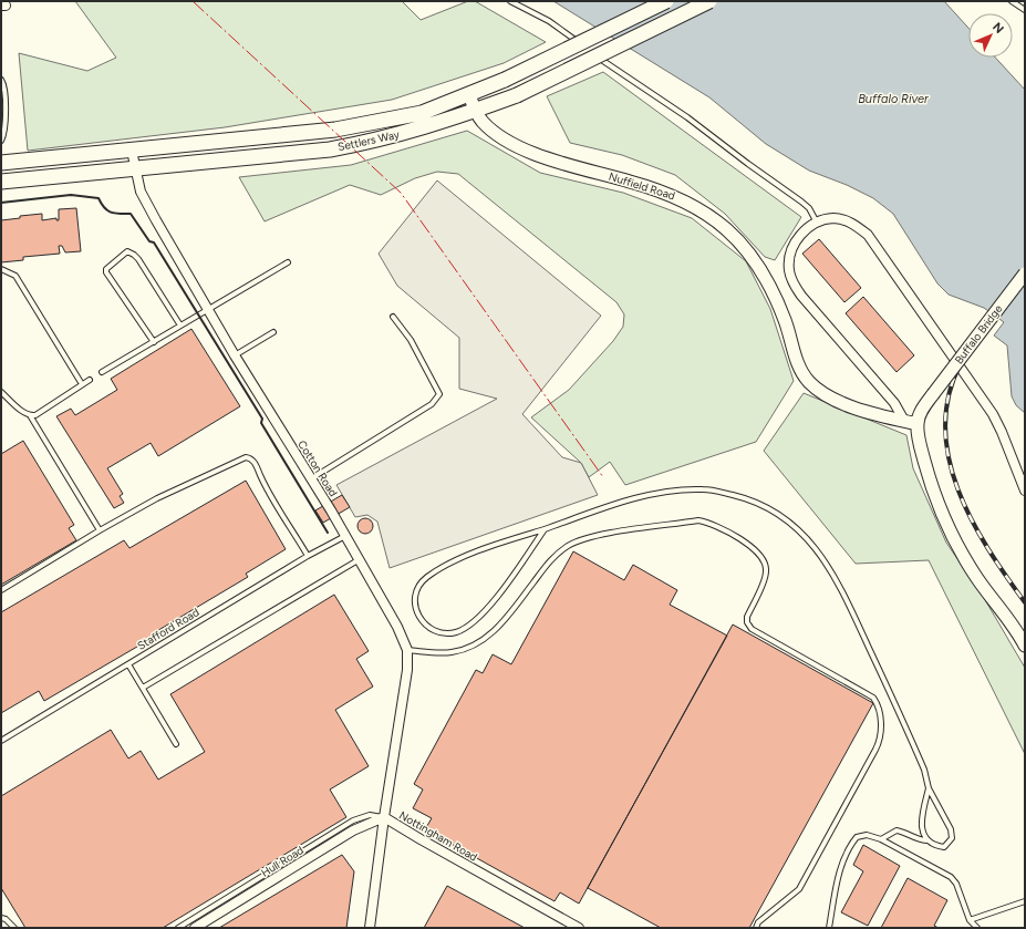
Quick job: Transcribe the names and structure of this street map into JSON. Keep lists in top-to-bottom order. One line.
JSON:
{"streets":{"main road":["Settlers Way"],"street":["Nuffield Road","Buffalo Bridge","Cotton Road","Nottingham Road","Hull Road"],"lane":["Stafford Road"]},"crossings":[["Settlers Way","Nuffield Road"],["Settlers Way","Cotton Road"],["Nuffield Road","Buffalo Bridge"],["Cotton Road","Stafford Road"],["Cotton Road","Nottingham Road"],["Cotton Road","Hull Road"],["Nottingham Road","Hull Road"]],"water":["Buffalo River"],"north":"top right"}
